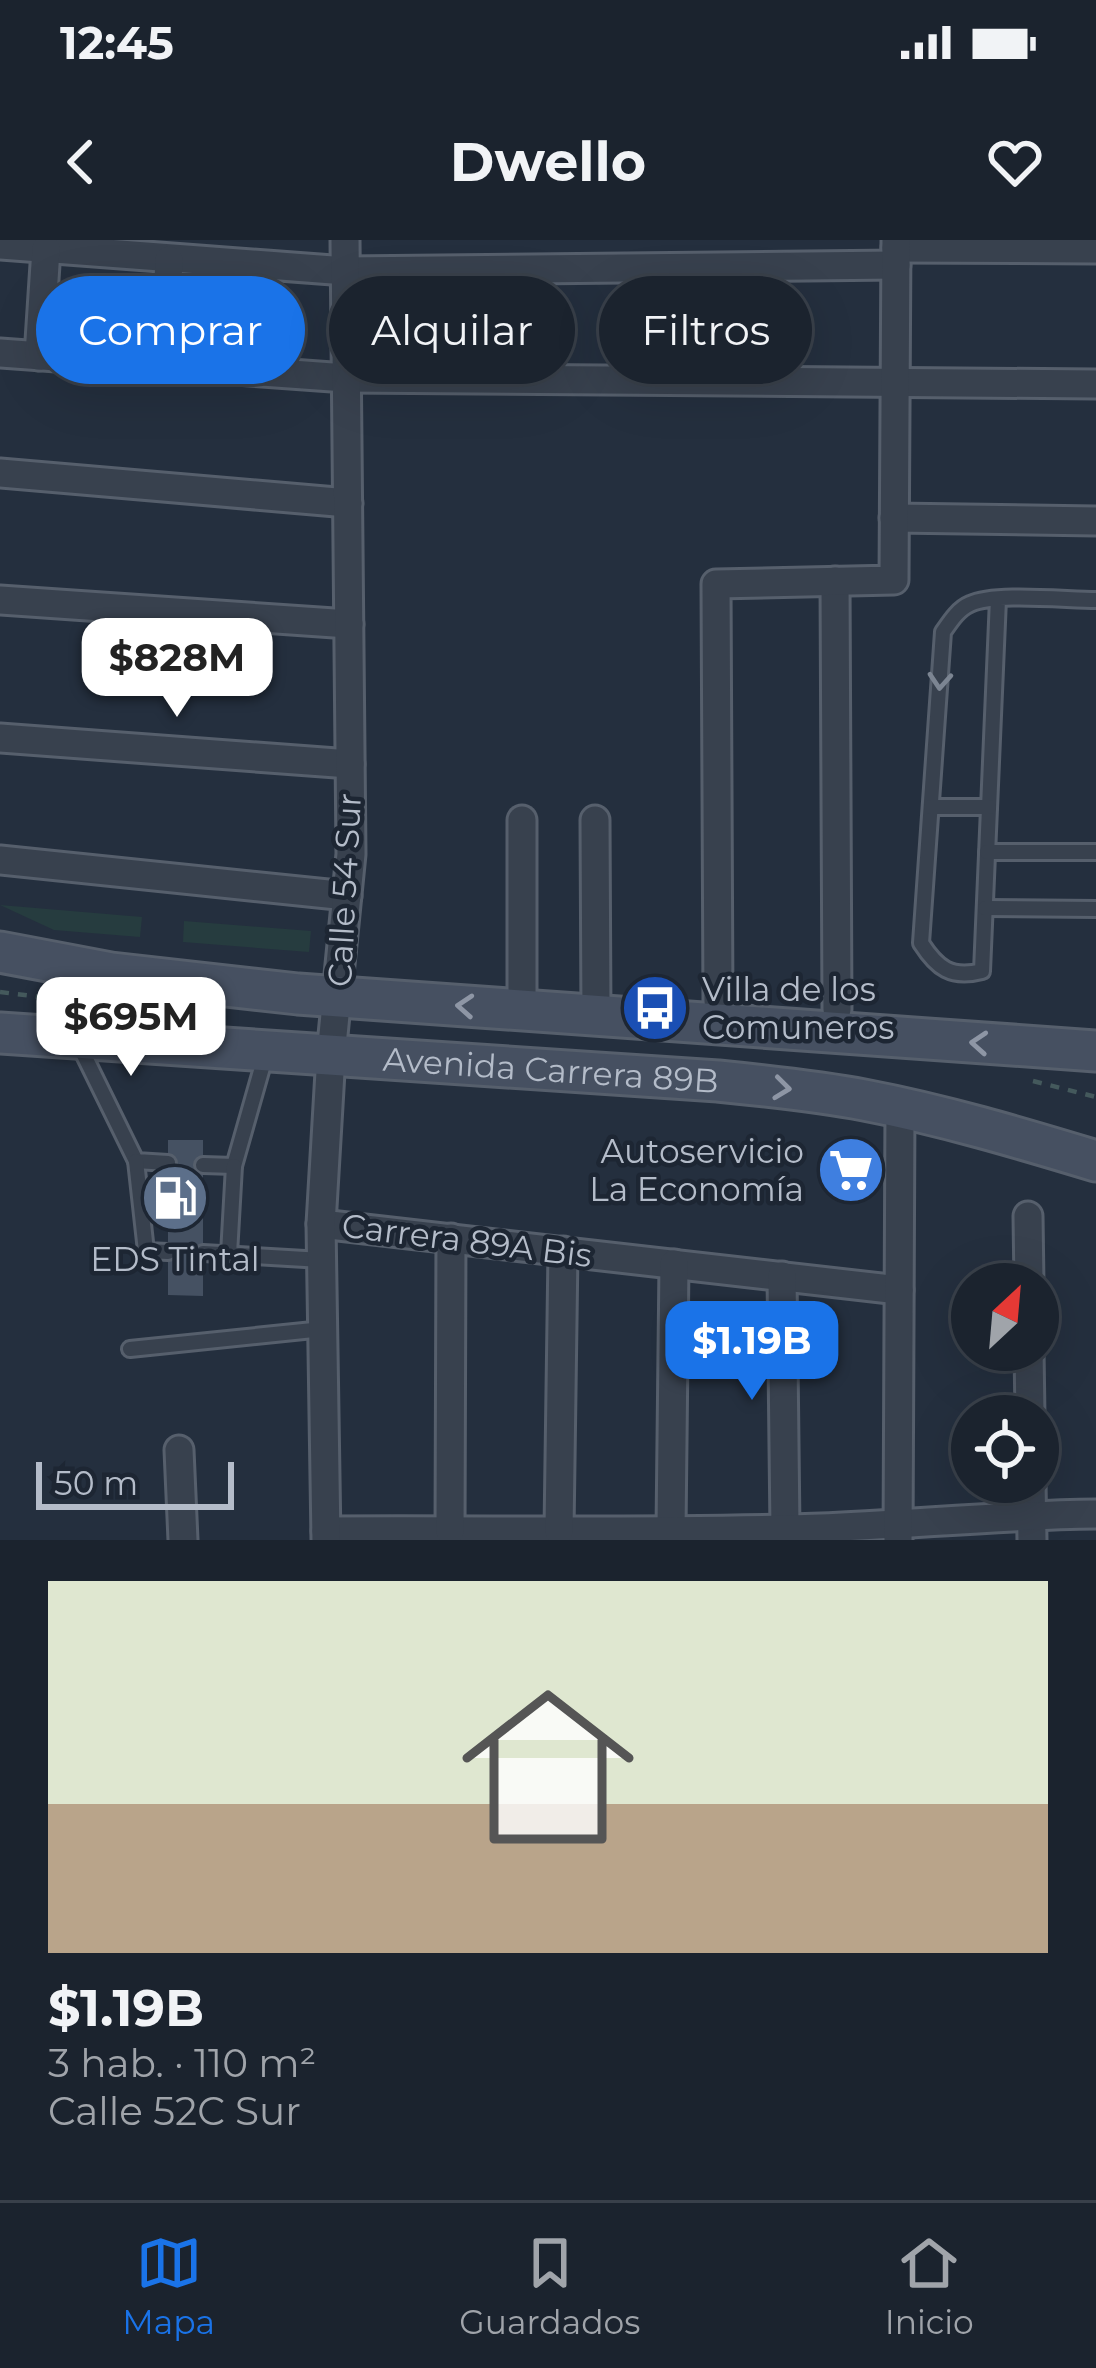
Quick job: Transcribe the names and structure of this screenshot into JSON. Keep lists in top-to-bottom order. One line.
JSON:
{"streets":{"main road":["Avenida Carrera 89B"],"street":["Calle 54 Sur","Carrera 89A Bis"]},"crossings":[["Calle 54 Sur","Avenida Carrera 89B"],["Calle 54 Sur","Carrera 89A Bis"]],"places":{"bus stop":["Villa de los Comuneros"],"supermarket":["Autoservicio La Economía"],"fuel station":["EDS Tintal"]},"scale_bar":"50 m","north":"top right","page":{"status":"12:45","header":"Dwello","chip":["Comprar","Alquilar","Filtros"],"price":["$828M","$695M","$1.19B"],"scale":"50 m","list":[{"name":"$1.19B","note":"3 hab. · 110 m² · Calle 52C Sur"}],"tabs":["Mapa","Guardados","Inicio"]}}
